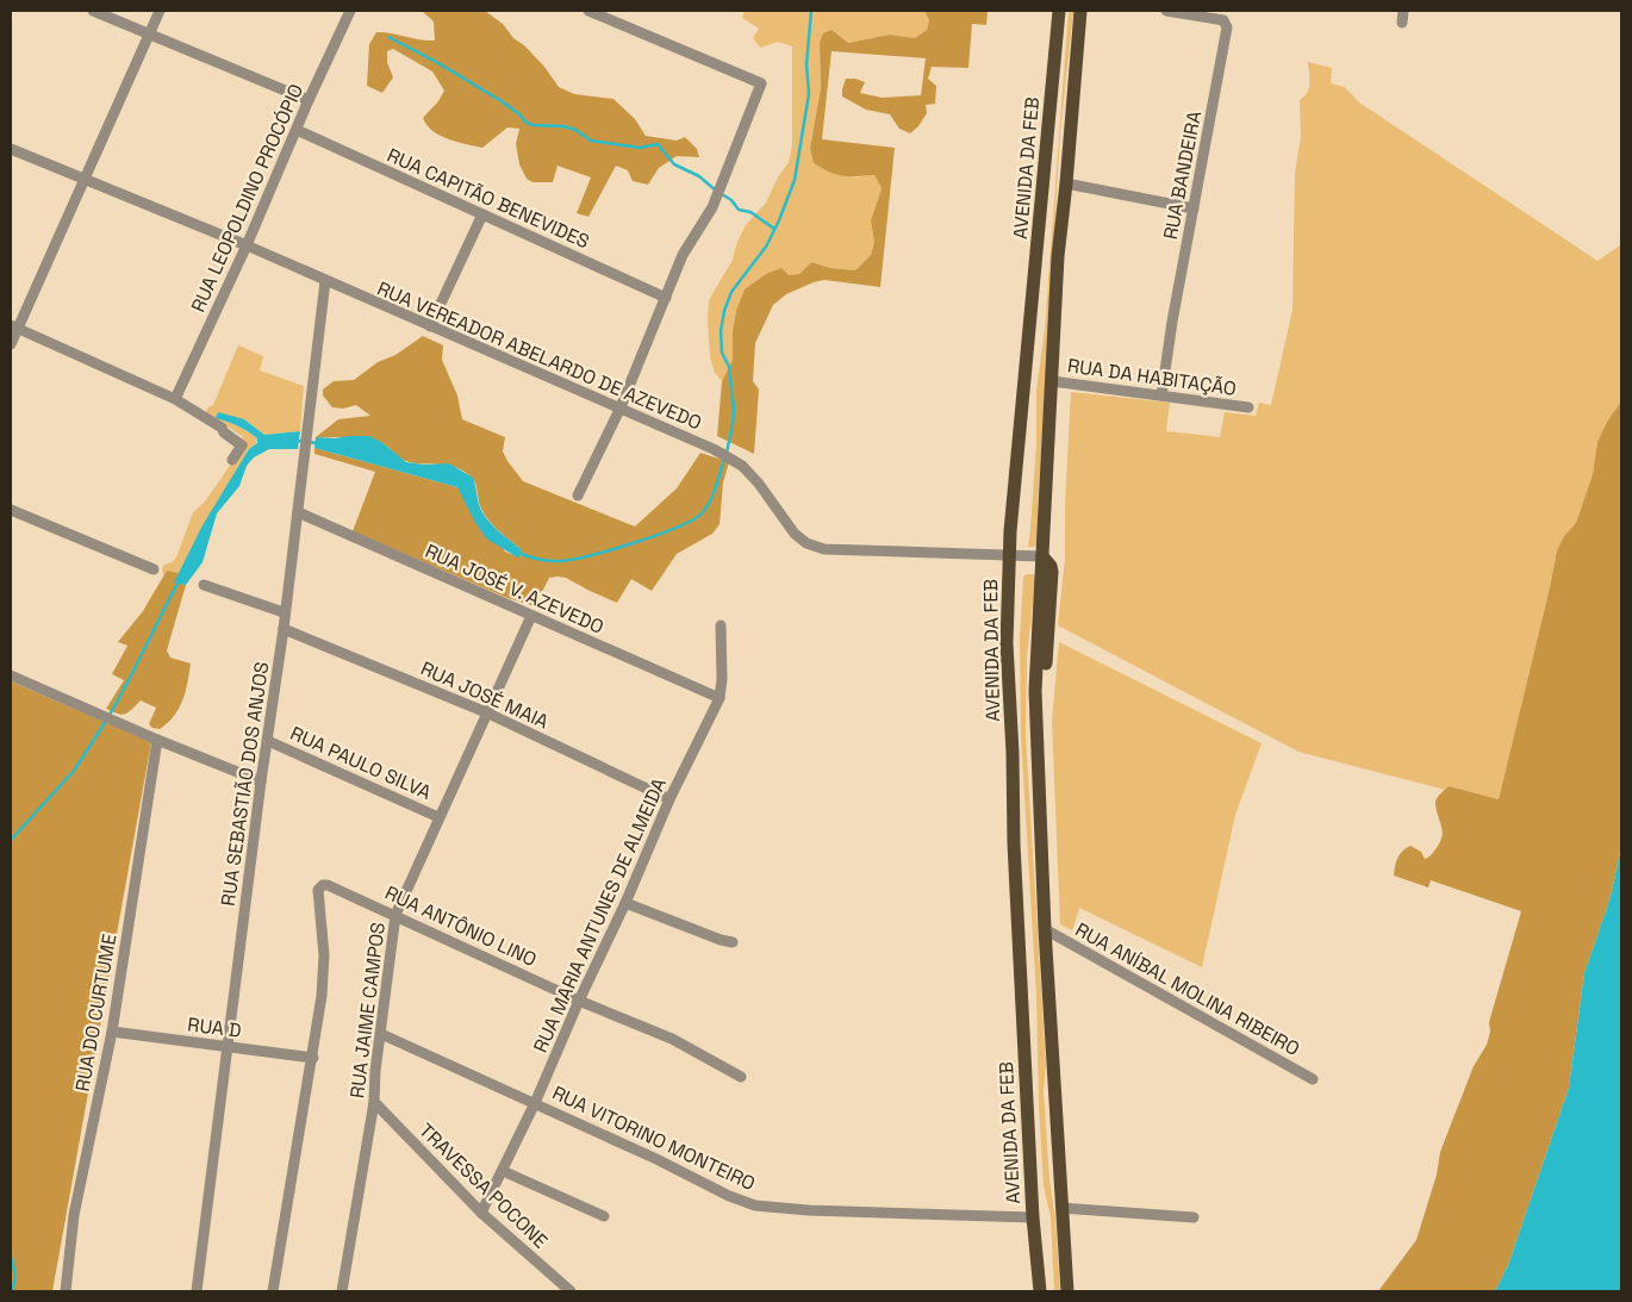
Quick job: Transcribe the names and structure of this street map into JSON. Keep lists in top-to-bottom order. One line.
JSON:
{"streets":{"main road":["AVENIDA DA FEB"],"street":["RUA BANDEIRA","RUA LEOPOLDINO PROCÓPIO","RUA CAPITÃO BENEVIDES","RUA VEREADOR ABELARDO DE AZEVEDO","RUA DA HABITAÇÃO","RUA JOSÉ V. AZEVEDO","RUA JOSÉ MAIA","RUA PAULO SILVA","RUA SEBASTIÃO DOS ANJOS","RUA MARIA ANTUNES DE ALMEIDA","RUA ANTÔNIO LINO","RUA ANÍBAL MOLINA RIBEIRO","RUA JAIME CAMPOS","RUA DO CURTUME","RUA D","RUA VITORINO MONTEIRO","TRAVESSA POCONE"]},"crossings":[["AVENIDA DA FEB","RUA VEREADOR ABELARDO DE AZEVEDO"],["AVENIDA DA FEB","RUA DA HABITAÇÃO"],["AVENIDA DA FEB","RUA VITORINO MONTEIRO"],["RUA BANDEIRA","RUA DA HABITAÇÃO"],["RUA LEOPOLDINO PROCÓPIO","RUA CAPITÃO BENEVIDES"],["RUA LEOPOLDINO PROCÓPIO","RUA VEREADOR ABELARDO DE AZEVEDO"],["RUA VEREADOR ABELARDO DE AZEVEDO","RUA SEBASTIÃO DOS ANJOS"],["RUA JOSÉ V. AZEVEDO","RUA SEBASTIÃO DOS ANJOS"],["RUA JOSÉ V. AZEVEDO","RUA MARIA ANTUNES DE ALMEIDA"],["RUA JOSÉ V. AZEVEDO","RUA JAIME CAMPOS"],["RUA JOSÉ MAIA","RUA SEBASTIÃO DOS ANJOS"],["RUA JOSÉ MAIA","RUA MARIA ANTUNES DE ALMEIDA"],["RUA JOSÉ MAIA","RUA JAIME CAMPOS"],["RUA PAULO SILVA","RUA SEBASTIÃO DOS ANJOS"],["RUA PAULO SILVA","RUA JAIME CAMPOS"],["RUA SEBASTIÃO DOS ANJOS","RUA D"],["RUA MARIA ANTUNES DE ALMEIDA","RUA ANTÔNIO LINO"],["RUA MARIA ANTUNES DE ALMEIDA","RUA VITORINO MONTEIRO"],["RUA MARIA ANTUNES DE ALMEIDA","TRAVESSA POCONE"],["RUA ANTÔNIO LINO","RUA JAIME CAMPOS"],["RUA ANTÔNIO LINO","RUA D"],["RUA JAIME CAMPOS","RUA VITORINO MONTEIRO"],["RUA JAIME CAMPOS","TRAVESSA POCONE"],["RUA DO CURTUME","RUA D"]]}
